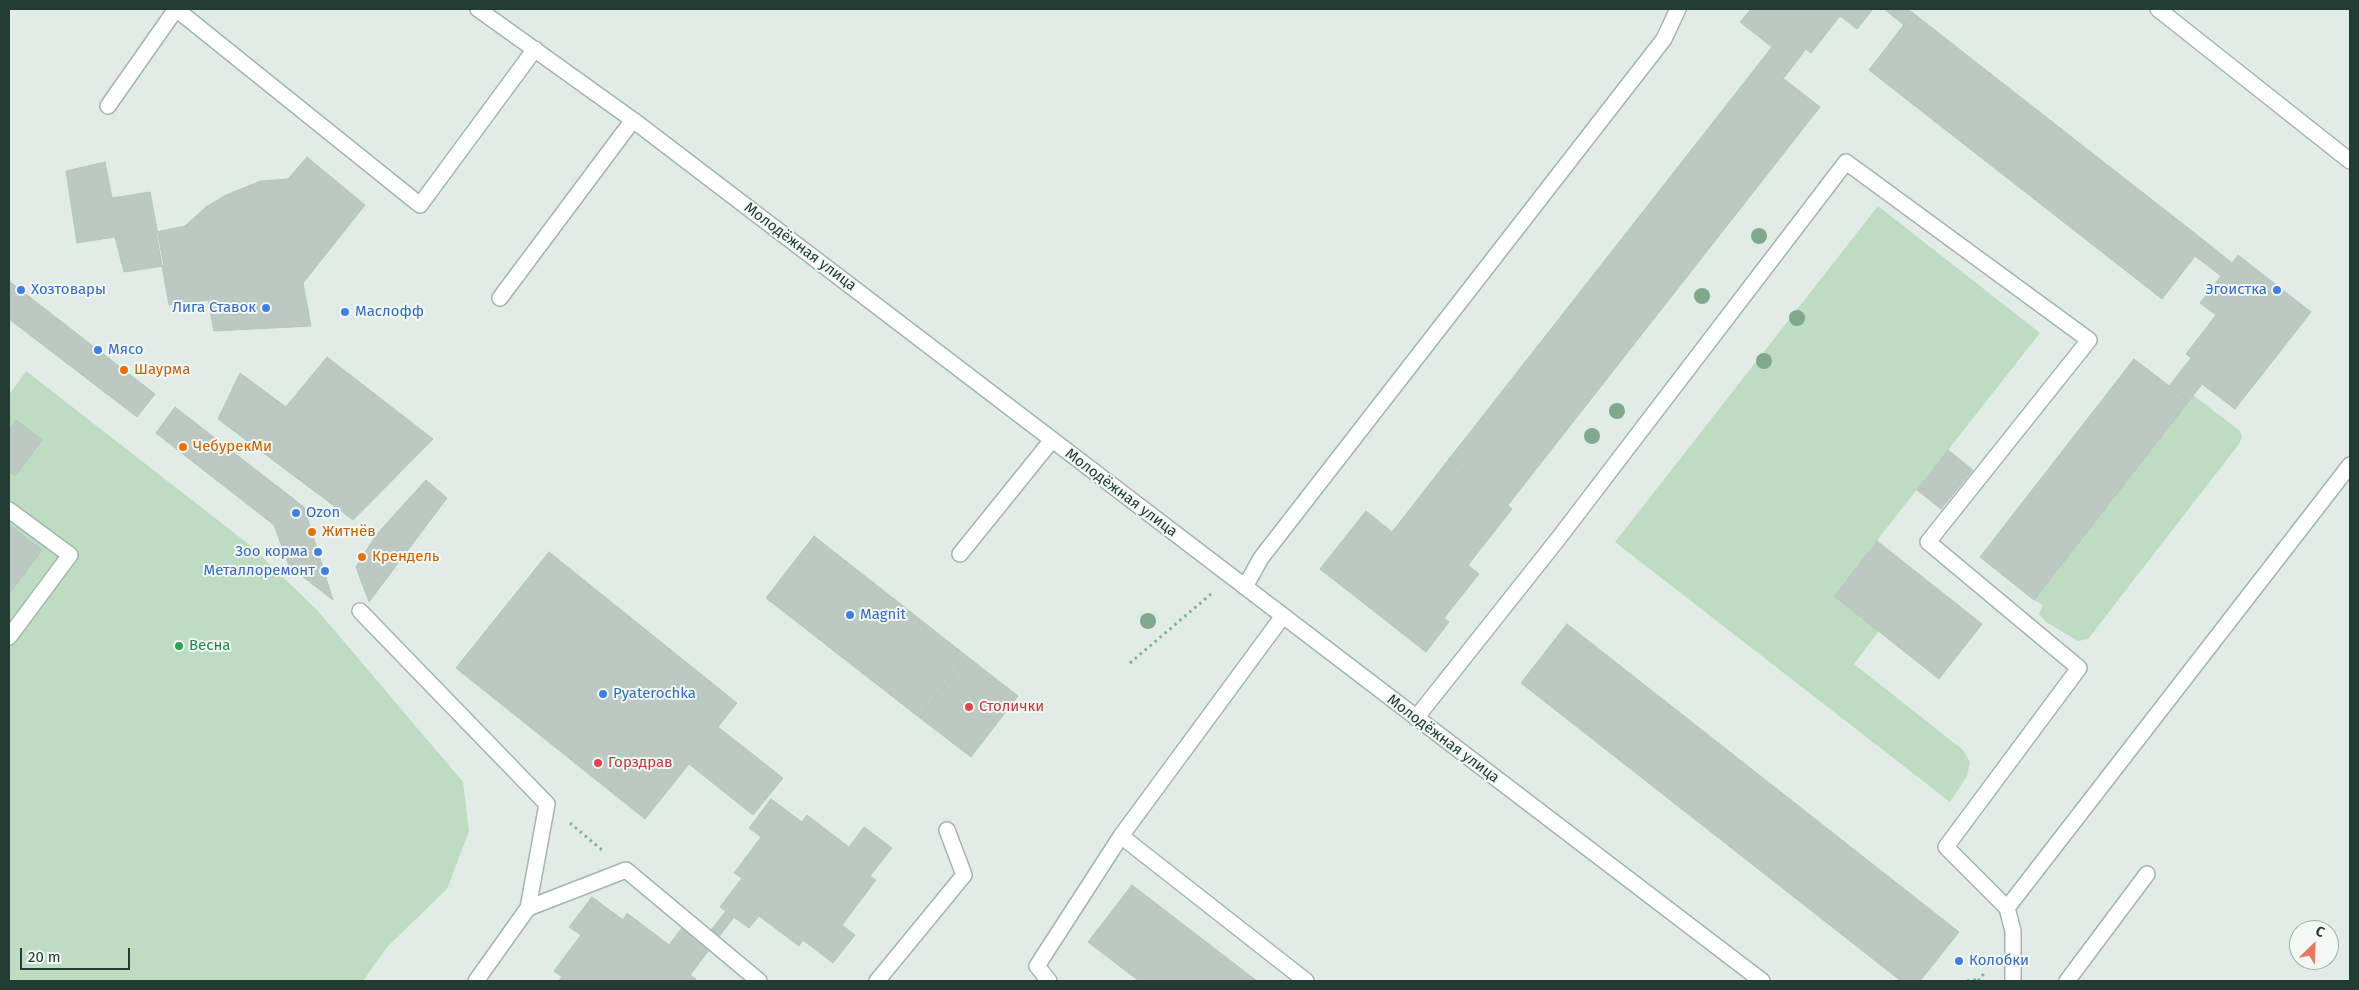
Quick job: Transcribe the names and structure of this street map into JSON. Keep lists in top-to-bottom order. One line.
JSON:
{"streets":{"street":["Молодёжная улица"]},"places":["Хозтовары","Эгоистка","Лига Ставок","Маслофф","Мясо","Шаурма","ЧебурекМи","Ozon","Житнёв","Зоо корма","Крендель","Металлоремонт","Magnit","Весна","Pyaterochka","Столички","Горздрав","Колобки"],"scale_bar":"20 m","north":"top right"}
